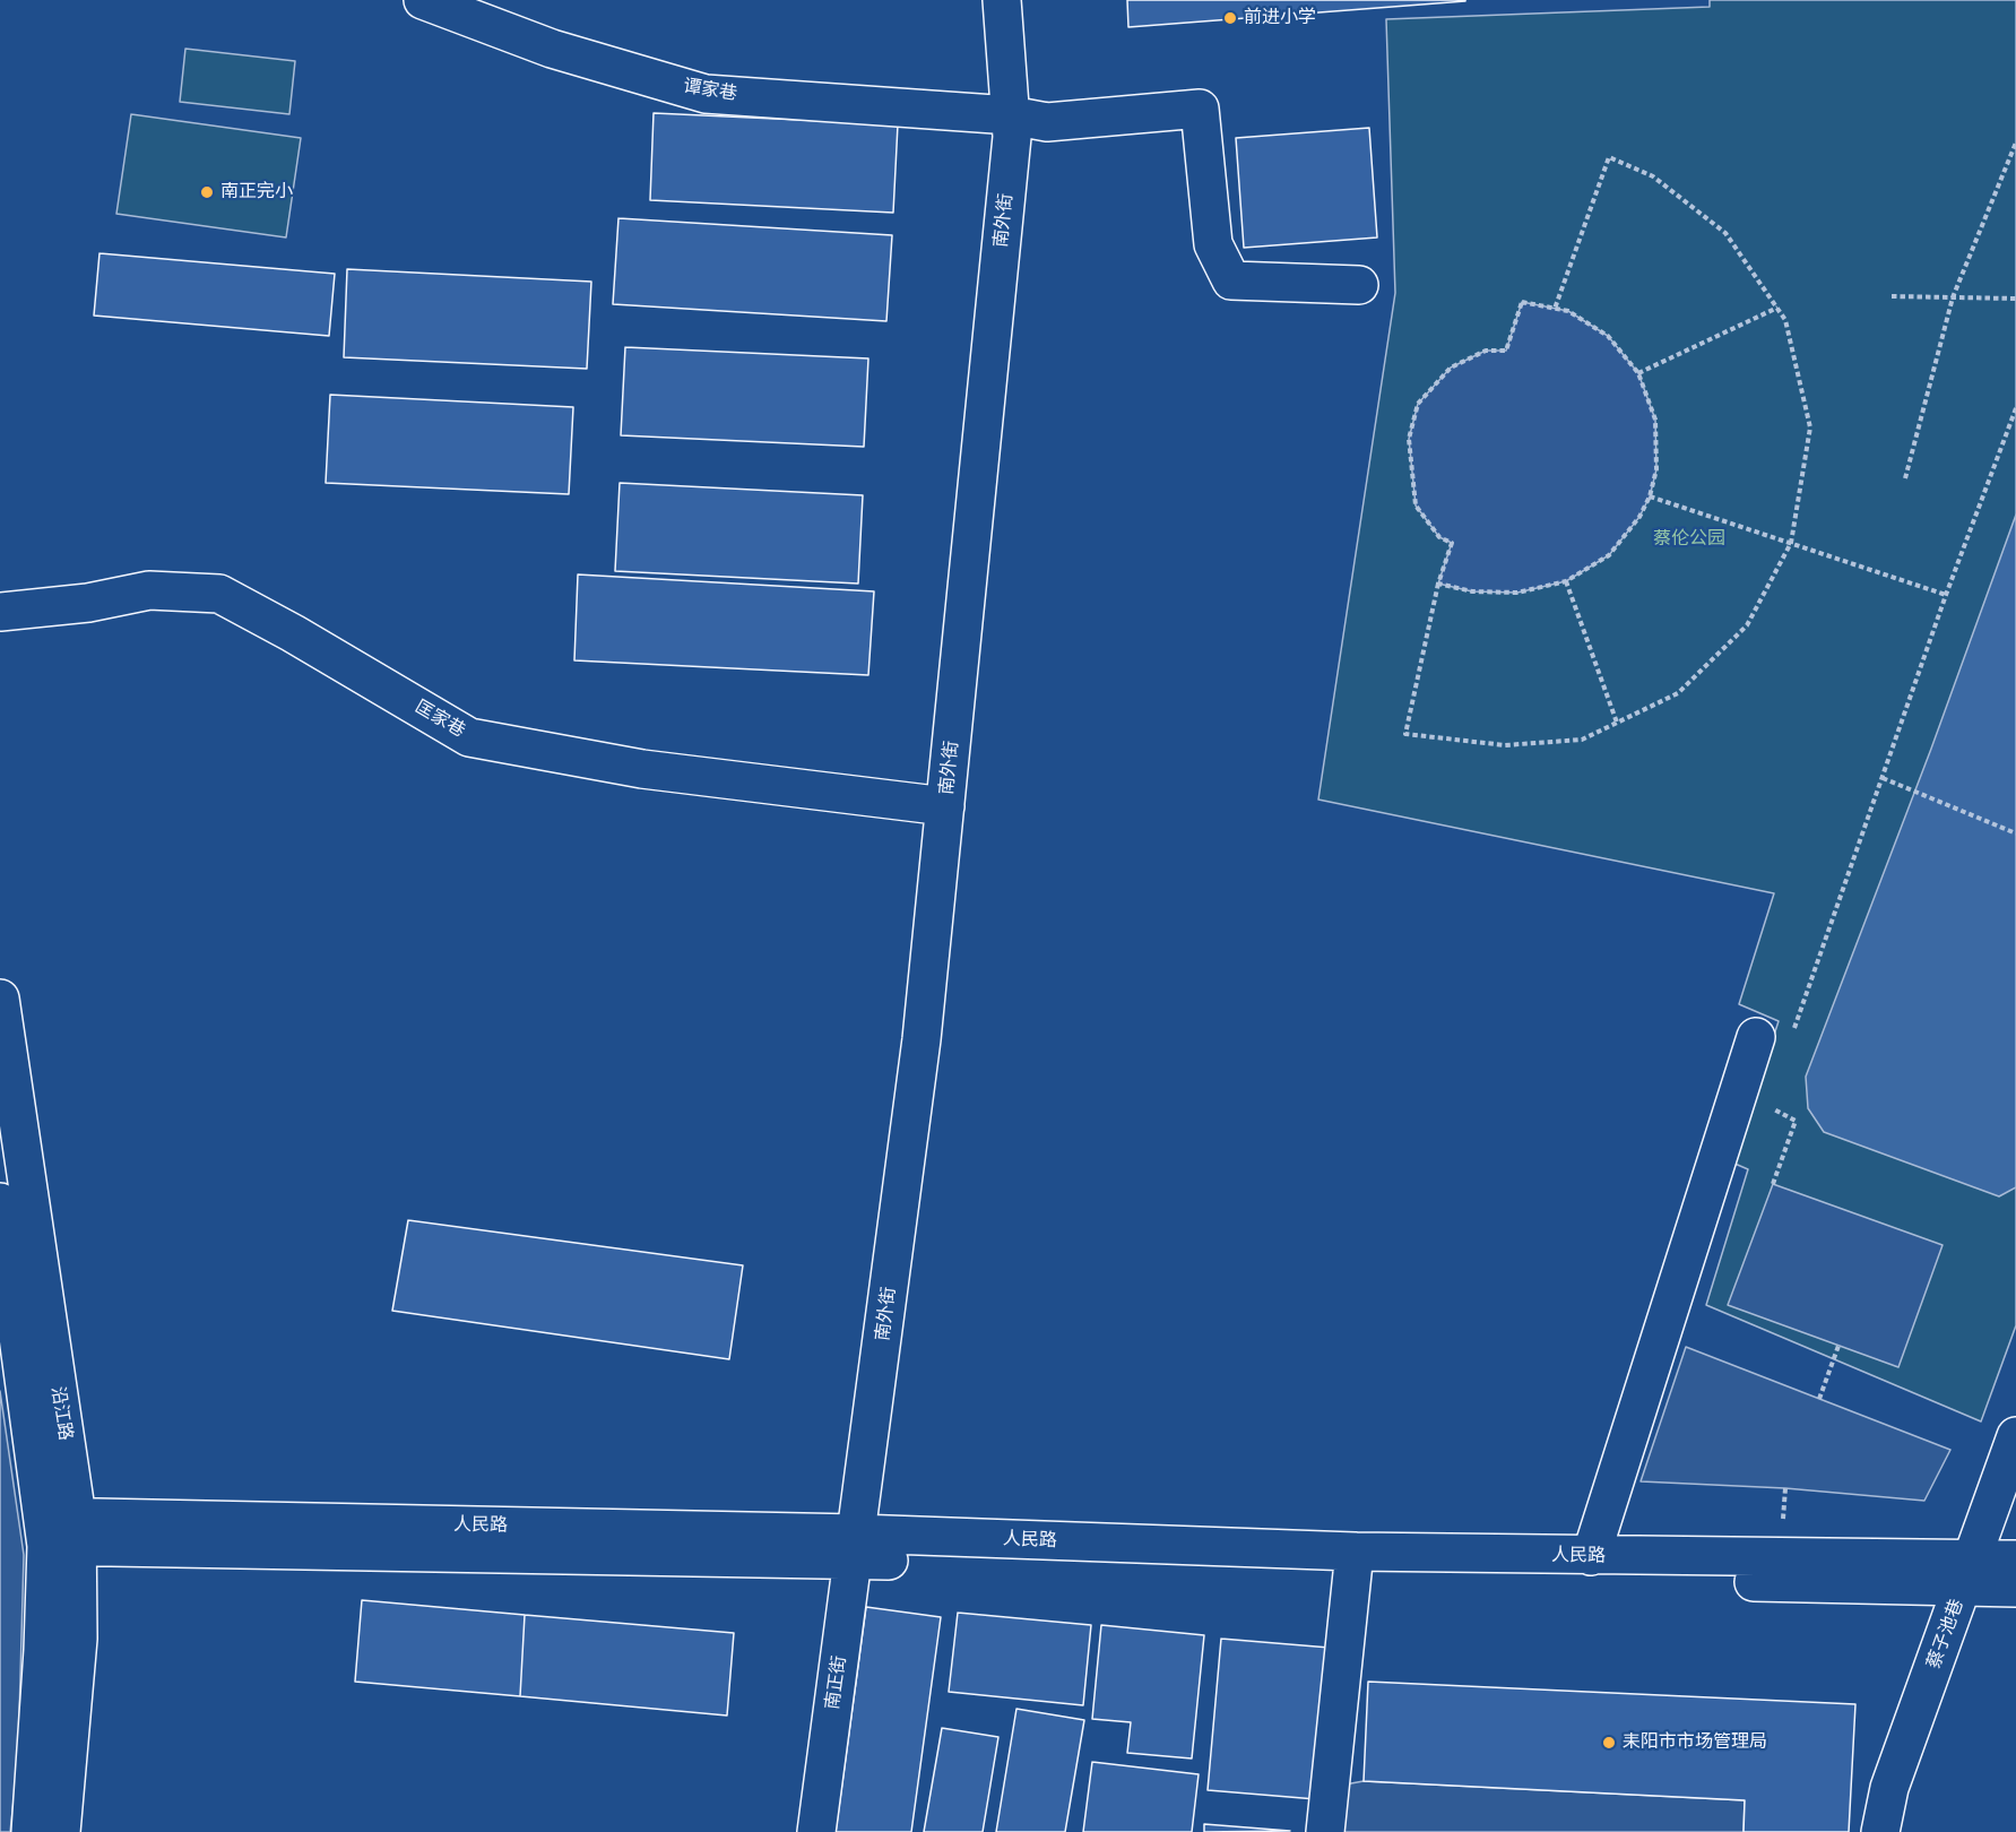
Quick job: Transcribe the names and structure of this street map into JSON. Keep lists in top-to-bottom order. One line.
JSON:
{"streets":{"street":["谭家巷","南外街","匡家巷","沿江路","人民路","蔡子池巷","南正街"]},"crossings":[["谭家巷","南外街"],["南外街","匡家巷"],["南外街","人民路"],["南外街","南正街"],["沿江路","人民路"],["人民路","蔡子池巷"],["人民路","南正街"]],"parks":["蔡伦公园"],"places":["前进小学","南正完小","耒阳市市场管理局"]}
